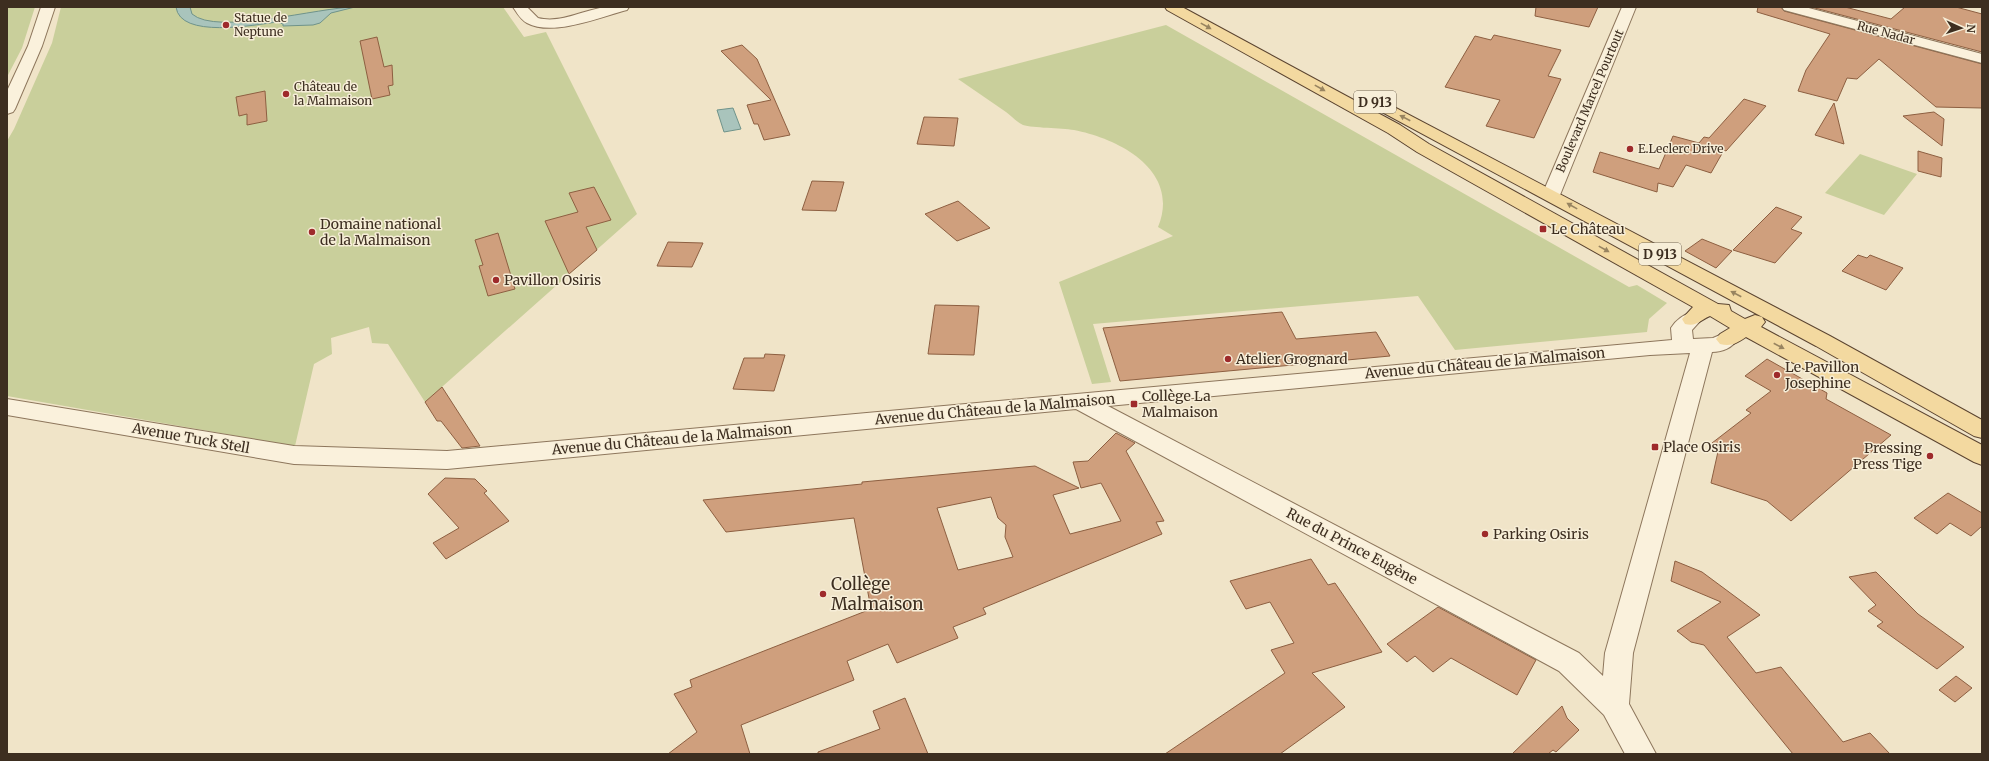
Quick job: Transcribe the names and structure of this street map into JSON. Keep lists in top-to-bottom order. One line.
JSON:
{"streets":{"main road":["D 913"],"street":["Rue Nadar","Boulevard Marcel Pourtout","Avenue du Château de la Malmaison","Avenue Tuck Stell","Rue du Prince Eugène"]},"crossings":[["Boulevard Marcel Pourtout","D 913"],["Avenue du Château de la Malmaison","Avenue Tuck Stell"],["Avenue du Château de la Malmaison","Rue du Prince Eugène"]],"places":{"other":["Statue de Neptune","Château de la Malmaison","E.Leclerc Drive","Domaine national de la Malmaison","Pavillon Osiris","Atelier Grognard","Le Pavillon Josephine","Pressing Press Tige","Parking Osiris","Collège Malmaison"],"transit":["Le Château","Collège La Malmaison","Place Osiris"]},"north":"right"}
